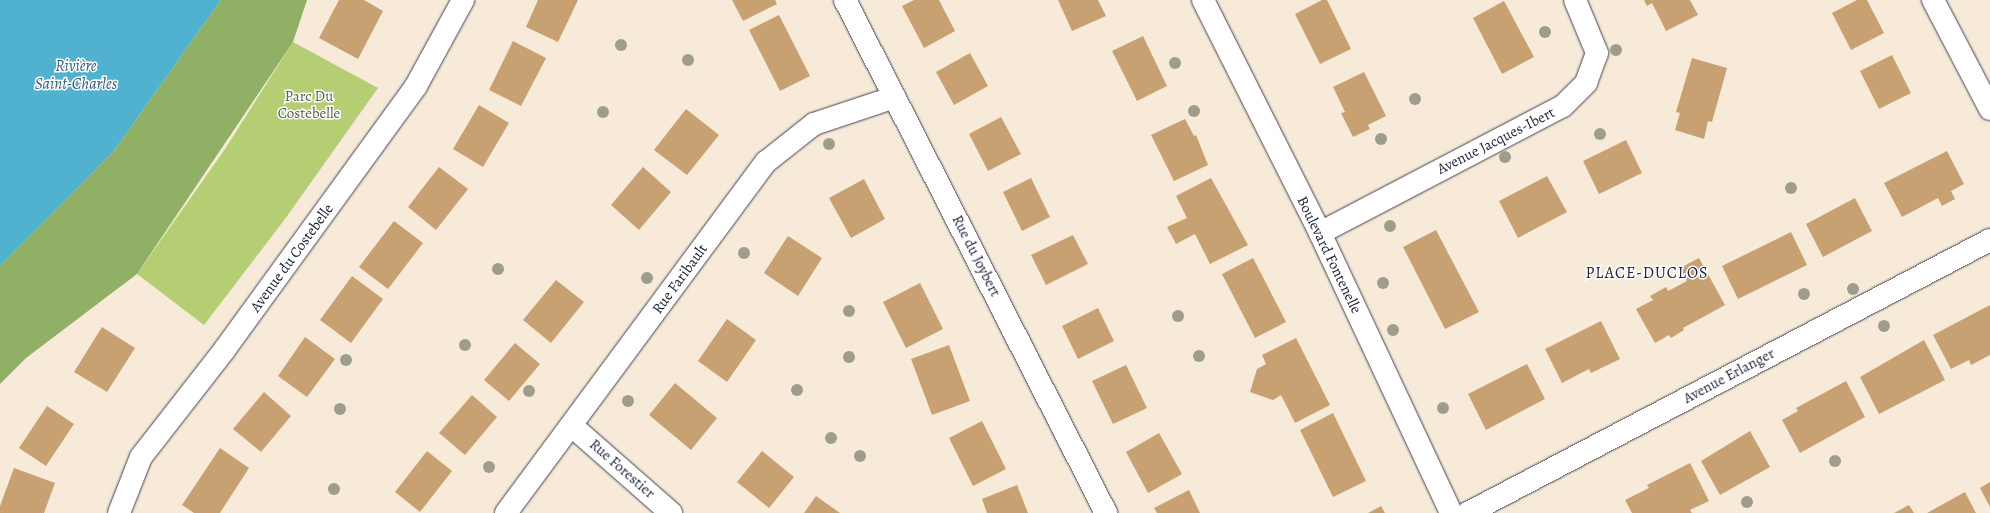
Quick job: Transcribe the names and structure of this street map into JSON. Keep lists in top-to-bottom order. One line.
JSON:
{"streets":{"street":["Avenue Jacques-Ibert","Boulevard Fontenelle","Rue du Joybert","Avenue du Costebelle","Rue Faribault","Avenue Erlanger","Rue Forestier"]},"crossings":[["Avenue Jacques-Ibert","Boulevard Fontenelle"],["Rue du Joybert","Rue Faribault"],["Rue Faribault","Rue Forestier"]],"districts":["PLACE-DUCLOS"],"water":["Rivière Saint-Charles"],"parks":["Parc Du Costebelle"]}
